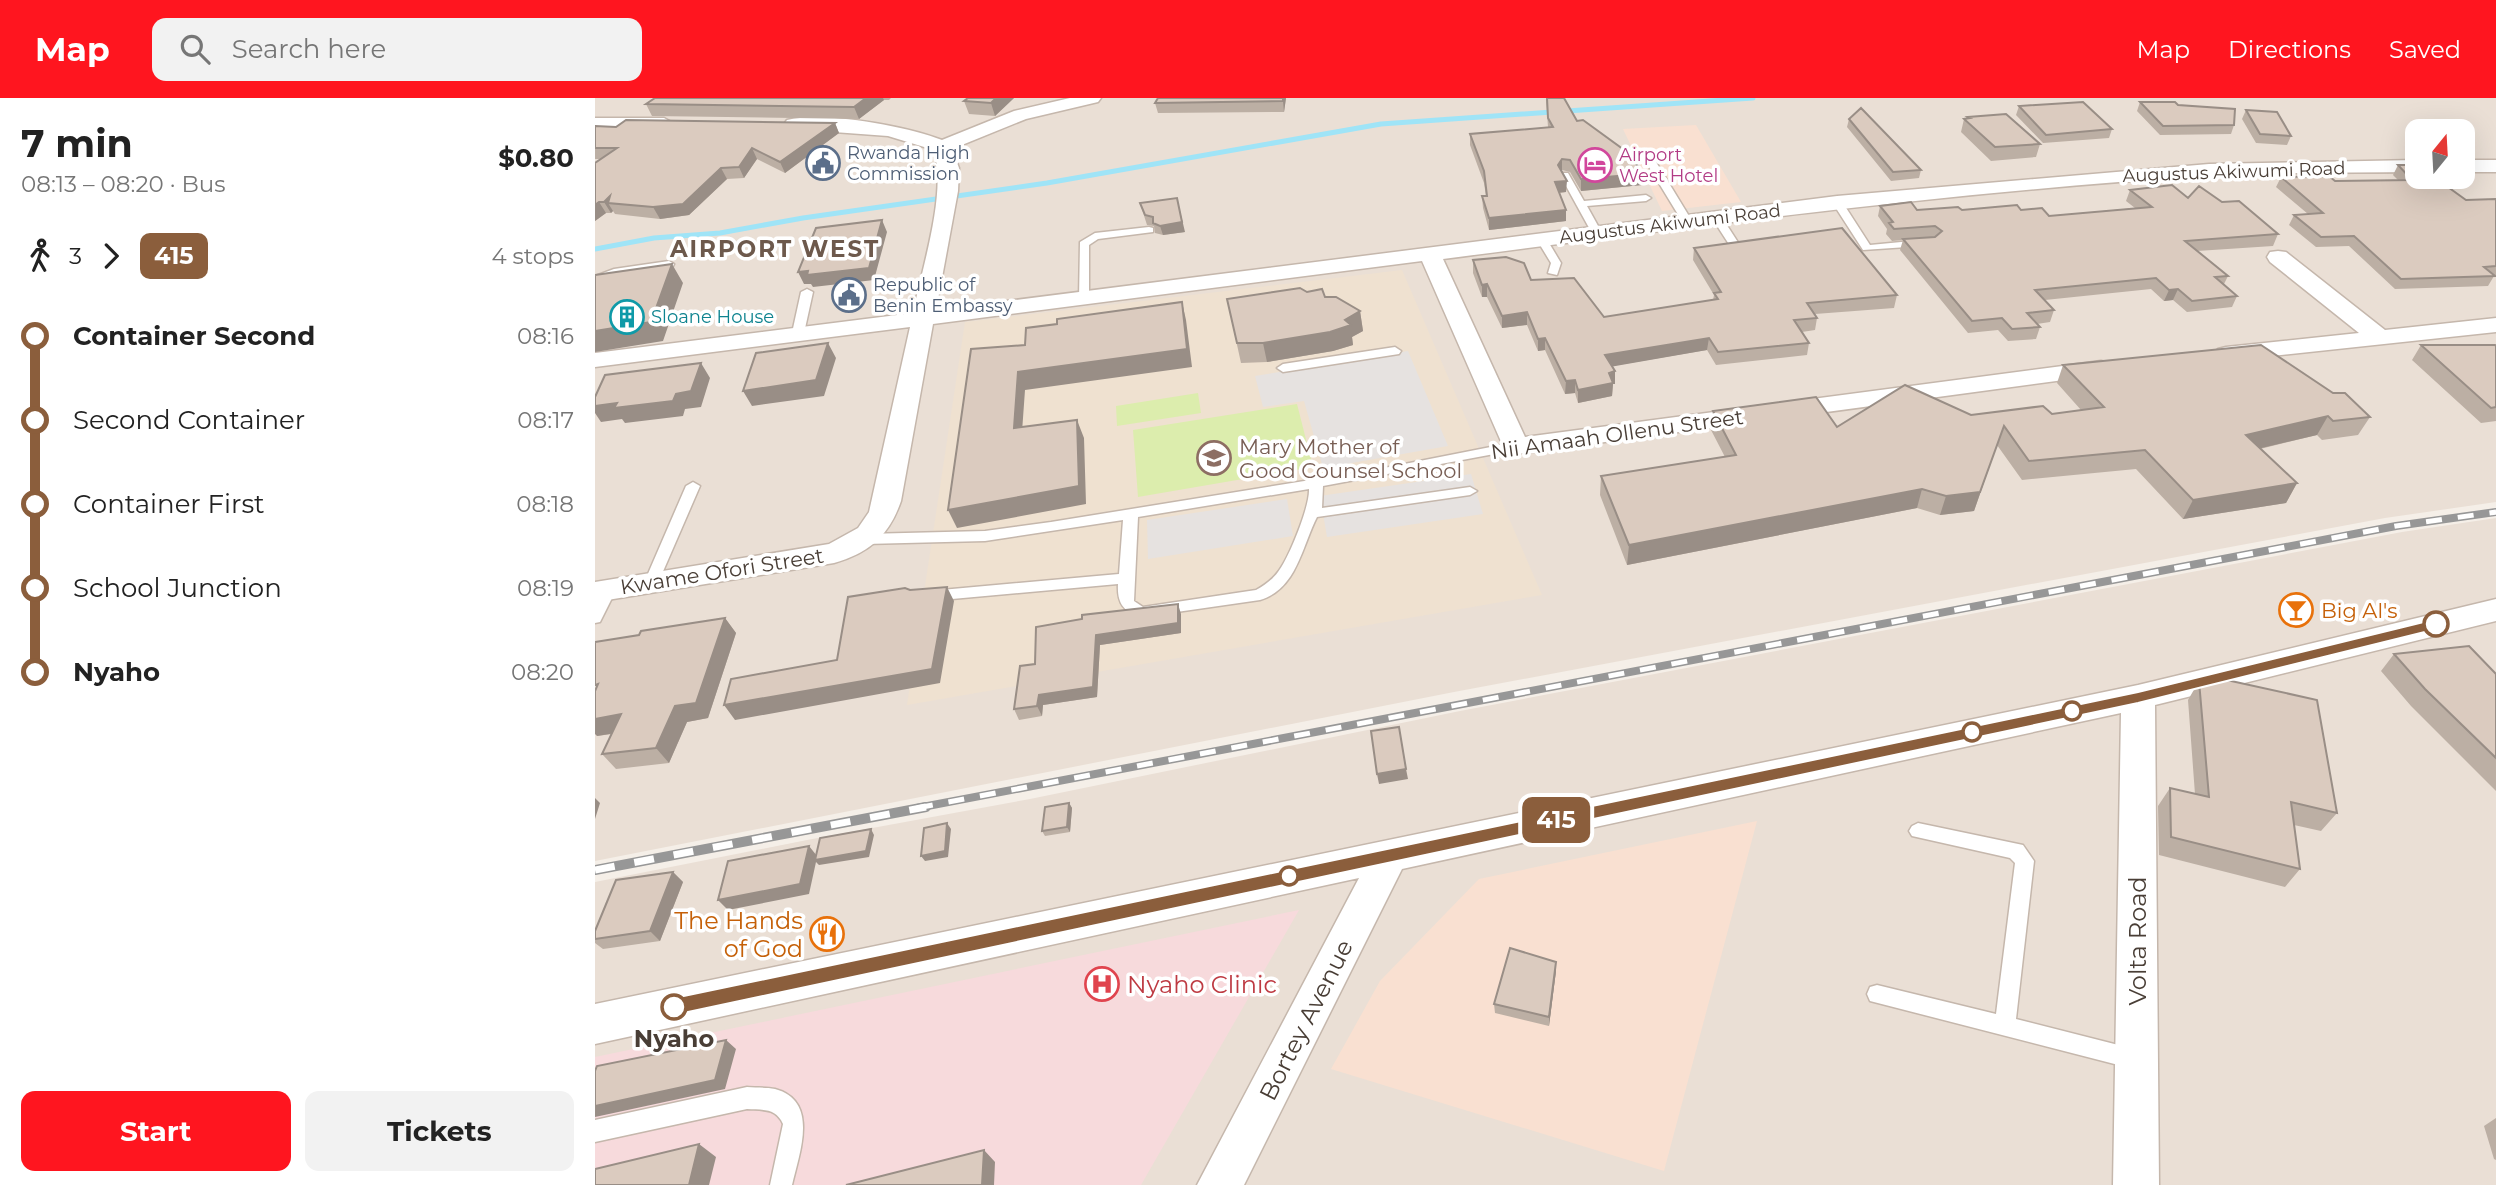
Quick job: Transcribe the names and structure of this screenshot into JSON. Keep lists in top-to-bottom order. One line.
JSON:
{"streets":{"street":["Augustus Akiwumi Road","Nii Amaah Ollenu Street","Kwame Ofori Street","Volta Road","Bortey Avenue"]},"crossings":[["Nii Amaah Ollenu Street","Kwame Ofori Street"]],"districts":["AIRPORT WEST"],"places":{"public building":["Rwanda High Commission","Republic of Benin Embassy"],"hotel":["Airport West Hotel"],"building":["Sloane House"],"school or university":["Mary Mother of Good Counsel School"],"bar":["Big Al's"],"restaurant":["The Hands of God"],"hospital":["Nyaho Clinic"],"other":["Nyaho"]},"lines":["bus line 415"],"north":"top","page":{"header":"Map","search":"Search here","nav":["Map","Directions","Saved"],"heading":["7 min","08:13 – 08:20 · Bus","$0.80"],"on_map":"415","legs":["3","415","4 stops"],"list":[{"name":"Container Second","value":"08:16"},{"name":"Second Container","value":"08:17"},{"name":"Container First","value":"08:18"},{"name":"School Junction","value":"08:19"},{"name":"Nyaho","value":"08:20"}],"buttons":["Start","Tickets"]}}
